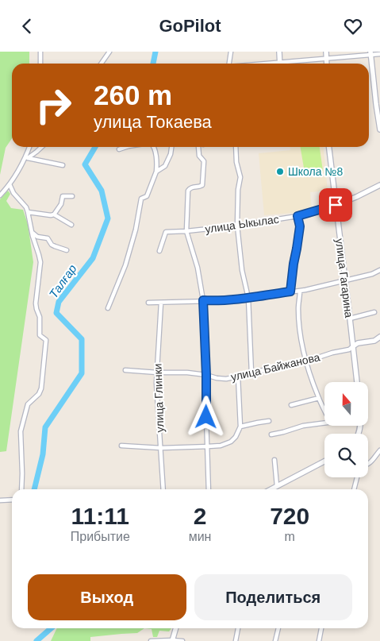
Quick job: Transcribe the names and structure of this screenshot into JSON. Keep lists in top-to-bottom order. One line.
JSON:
{"streets":{"main road":["улица Ыкылас","улица Гагарина"],"street":["улица Байжанова","улица Глинки"]},"crossings":[["улица Ыкылас","улица Гагарина"],["улица Гагарина","улица Байжанова"],["улица Байжанова","улица Глинки"]],"water":["Талғар"],"places":["Школа №8"],"north":"top","page":{"header":"GoPilot","turn":["260 m","улица Токаева"],"eta":["11:11","Прибытие","2","мин","720","m"],"buttons":["Выход","Поделиться"]}}
